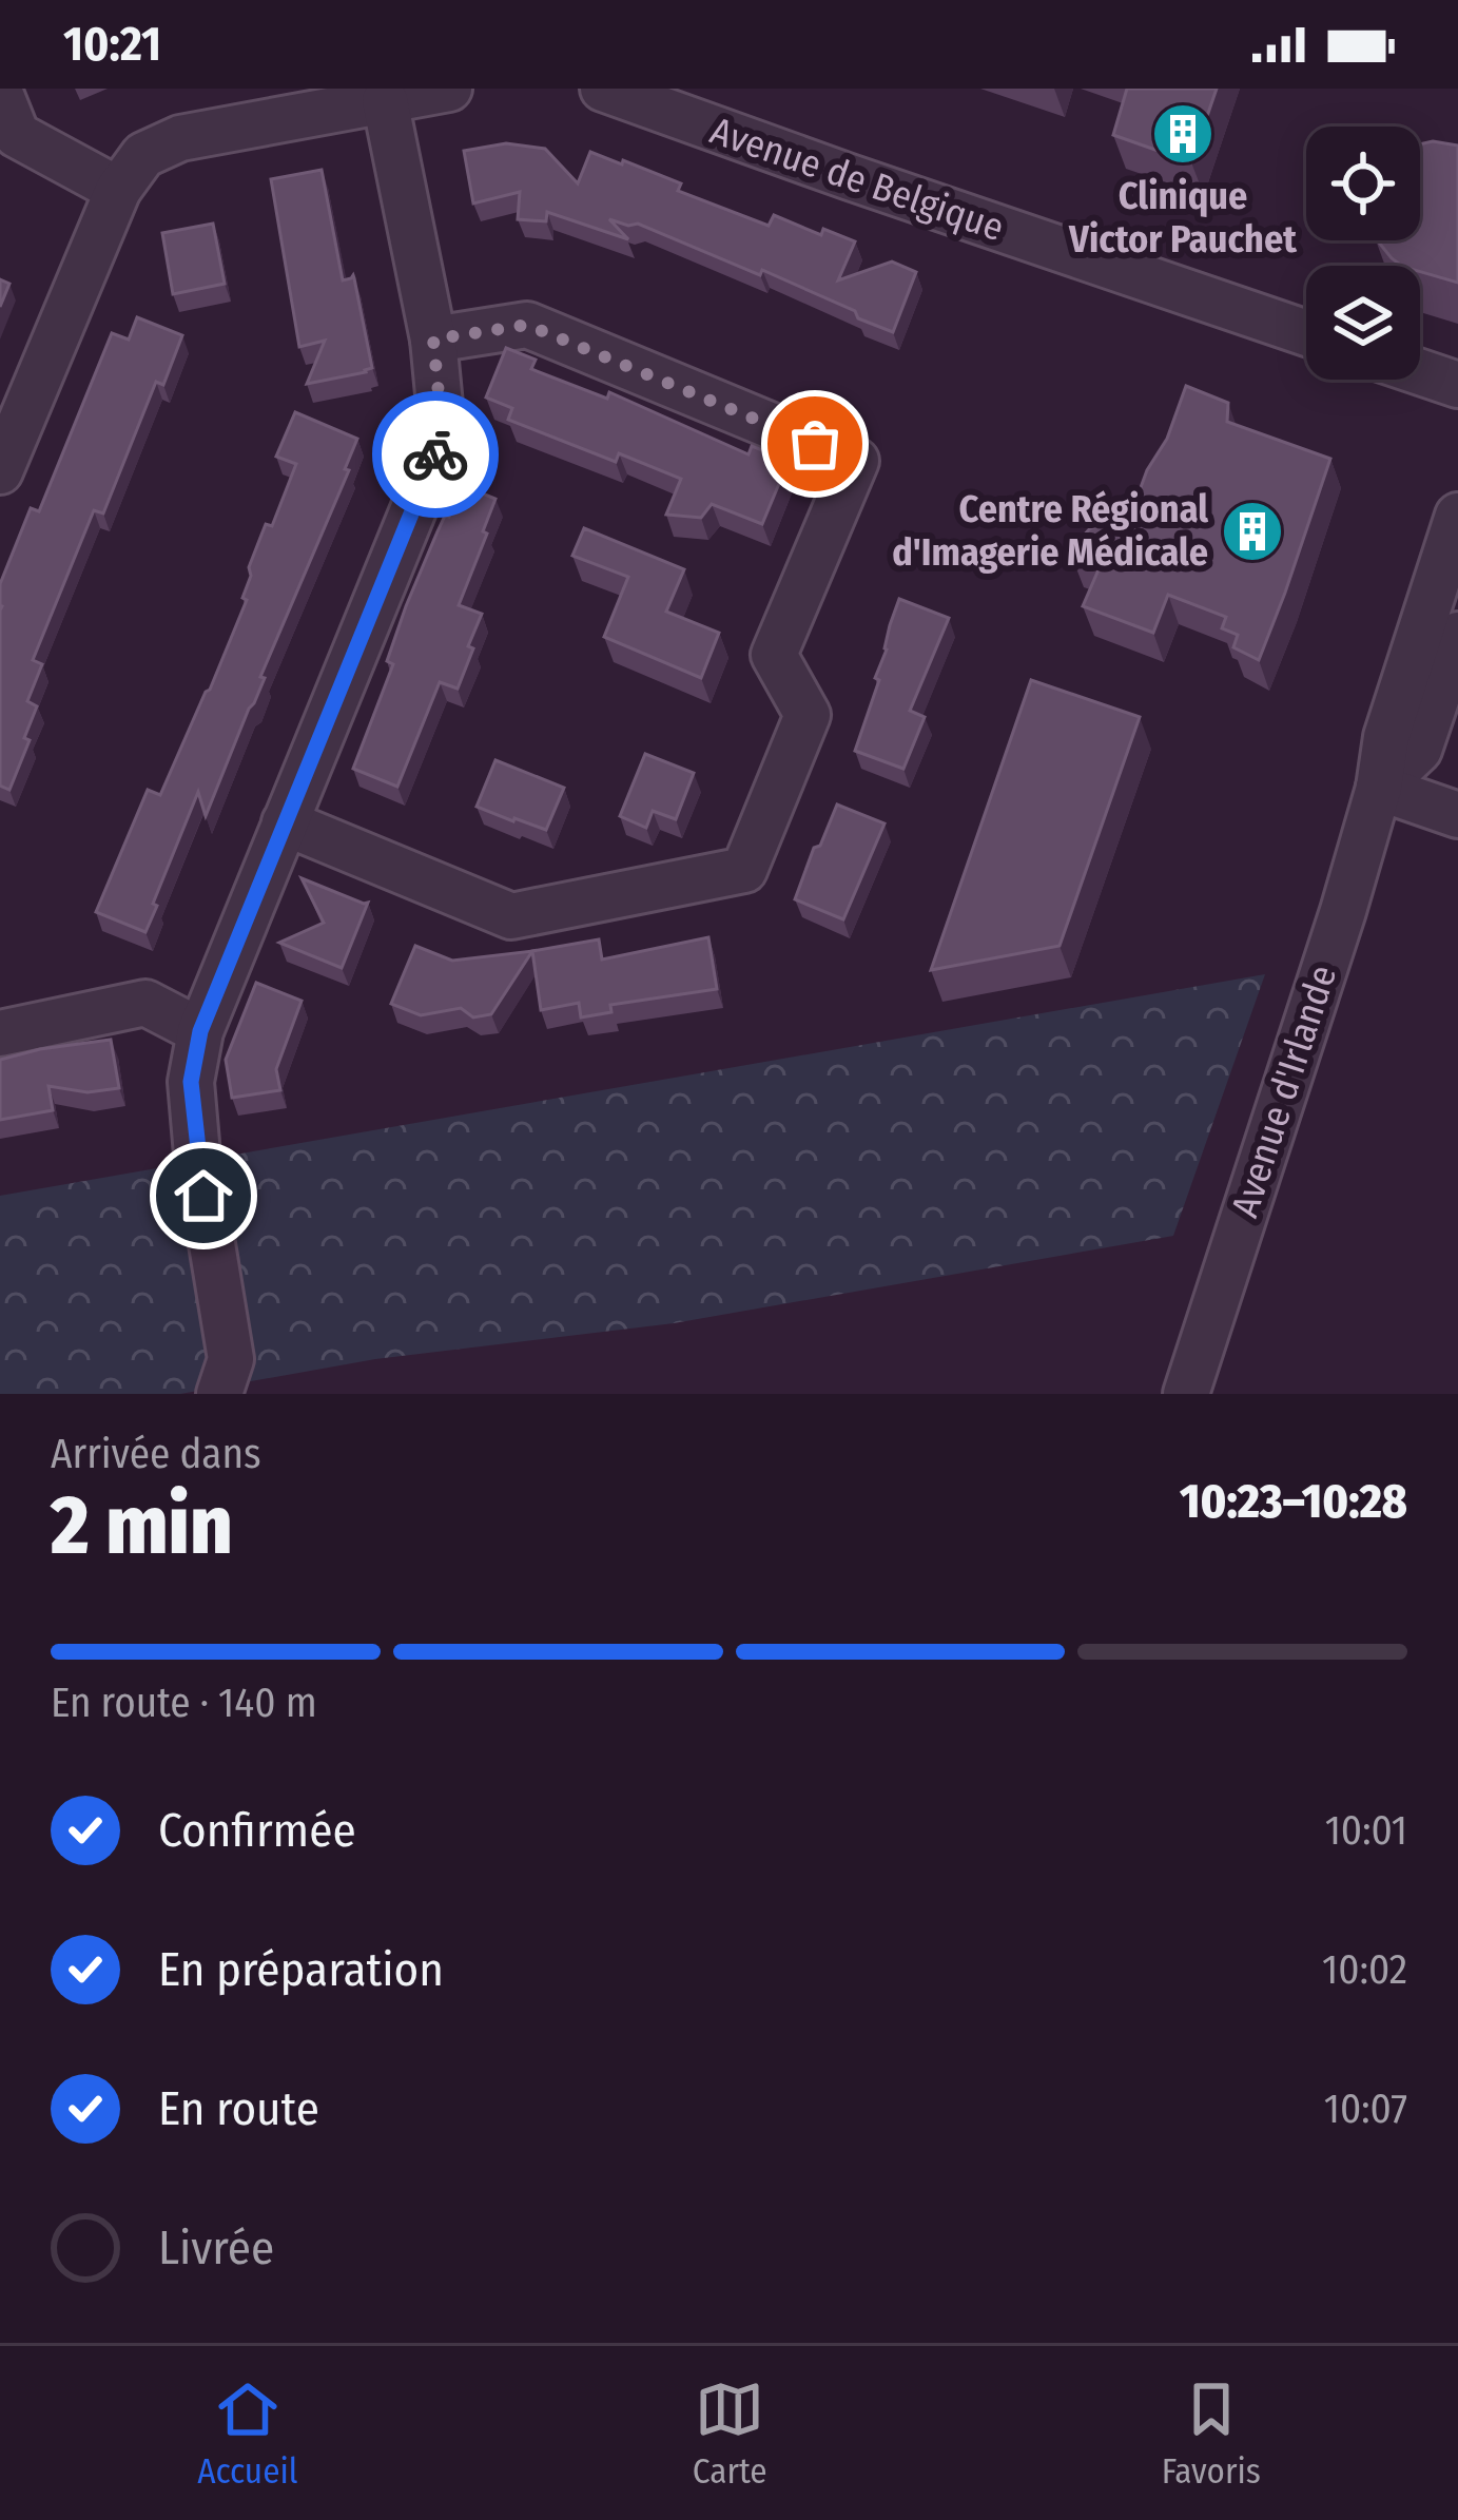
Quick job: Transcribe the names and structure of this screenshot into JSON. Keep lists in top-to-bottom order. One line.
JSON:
{"streets":{"street":["Avenue de Belgique","Avenue d'Irlande"]},"places":{"building":["Clinique Victor Pauchet","Centre Régional d'Imagerie Médicale"]},"page":{"status":"10:21","heading":["2 min","Arrivée dans","10:23–10:28"],"bar":"En route · 140 m","list":[["Confirmée","10:01"],["En préparation","10:02"],["En route","10:07"],"Livrée"],"tabs":["Accueil","Carte","Favoris"]}}
